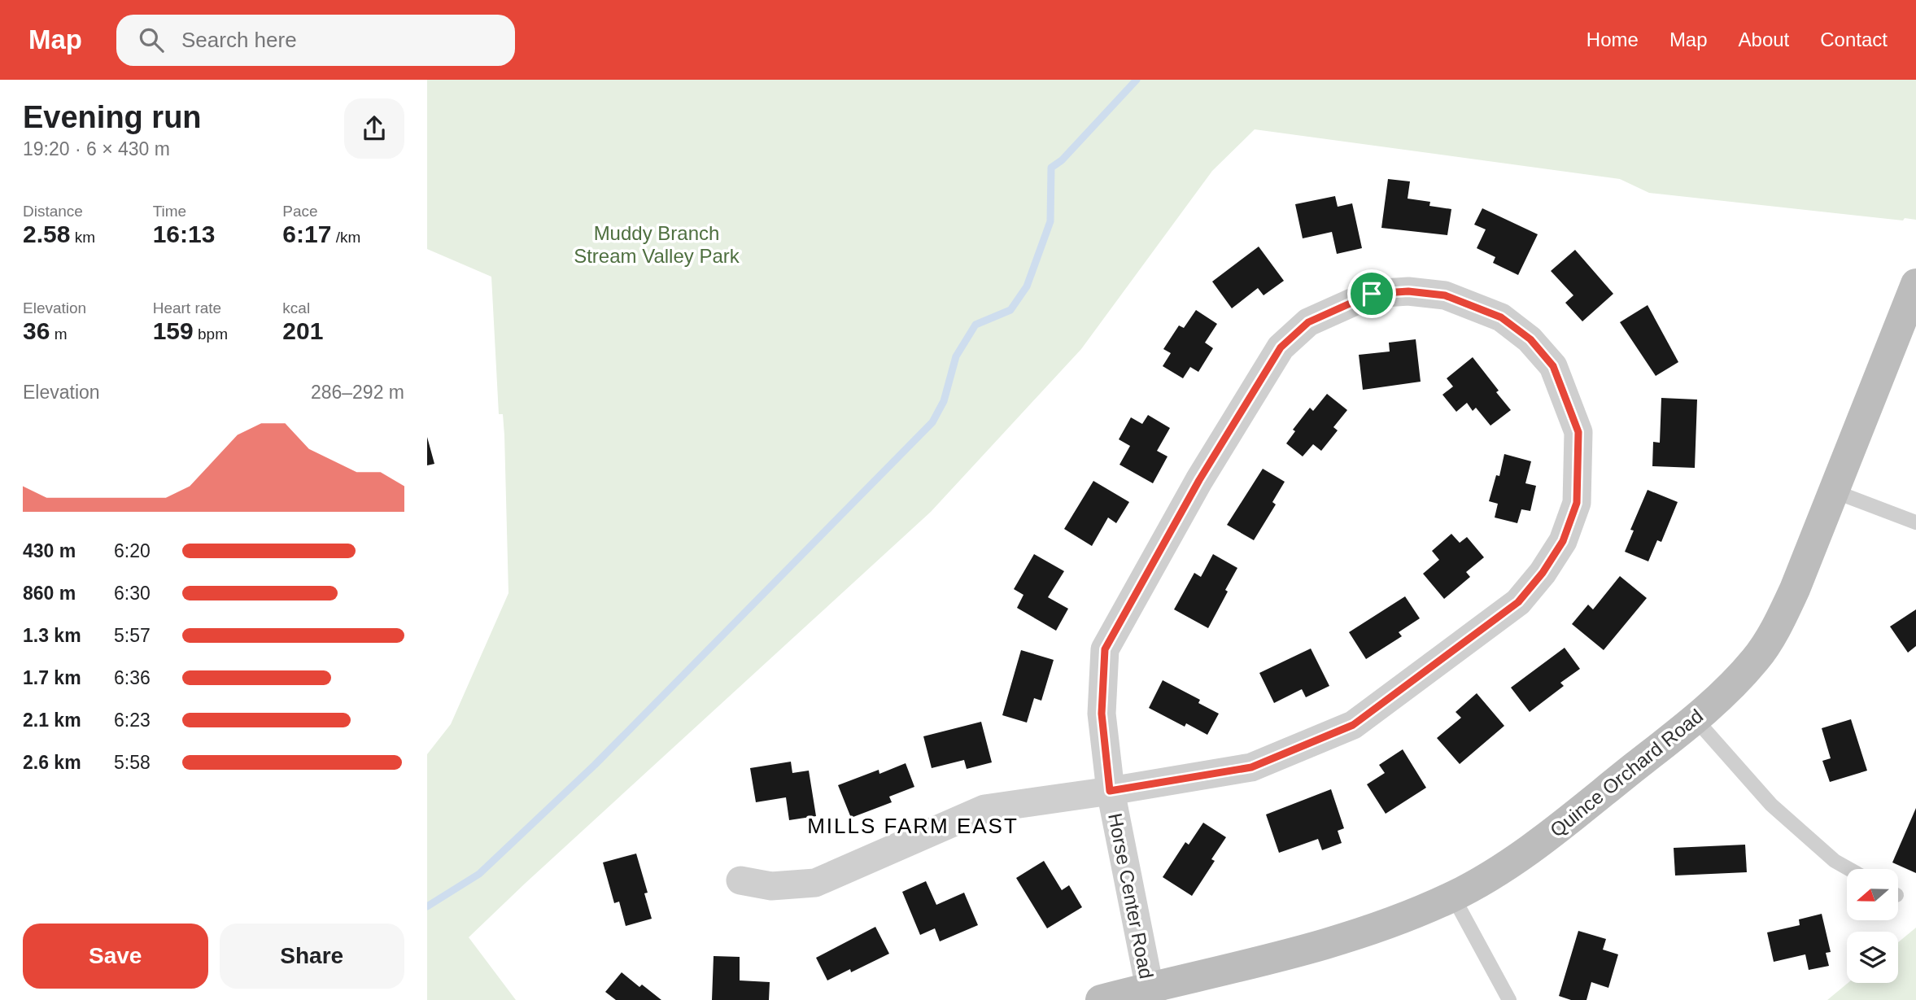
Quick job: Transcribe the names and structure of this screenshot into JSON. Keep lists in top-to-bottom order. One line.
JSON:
{"streets":{"street":["Quince Orchard Road","Horse Center Road"]},"crossings":[["Quince Orchard Road","Horse Center Road"]],"districts":["MILLS FARM EAST"],"parks":["Muddy Branch Stream Valley Park"],"north":"left","page":{"header":"Map","search":"Search here","nav":["Home","Map","About","Contact"],"heading":["Evening run","19:20 · 6 × 430 m"],"stats":[["Distance","2.58 km"],["Time","16:13"],["Pace","6:17 /km"],["Elevation","36 m"],["Heart rate","159 bpm"],["kcal","201"]],"chart":["Elevation","286–292 m"],"list":[{"name":"430 m","note":"6:20"},{"name":"860 m","note":"6:30"},{"name":"1.3 km","note":"5:57"},{"name":"1.7 km","note":"6:36"},{"name":"2.1 km","note":"6:23"},{"name":"2.6 km","note":"5:58"}],"buttons":["Save","Share"]}}
